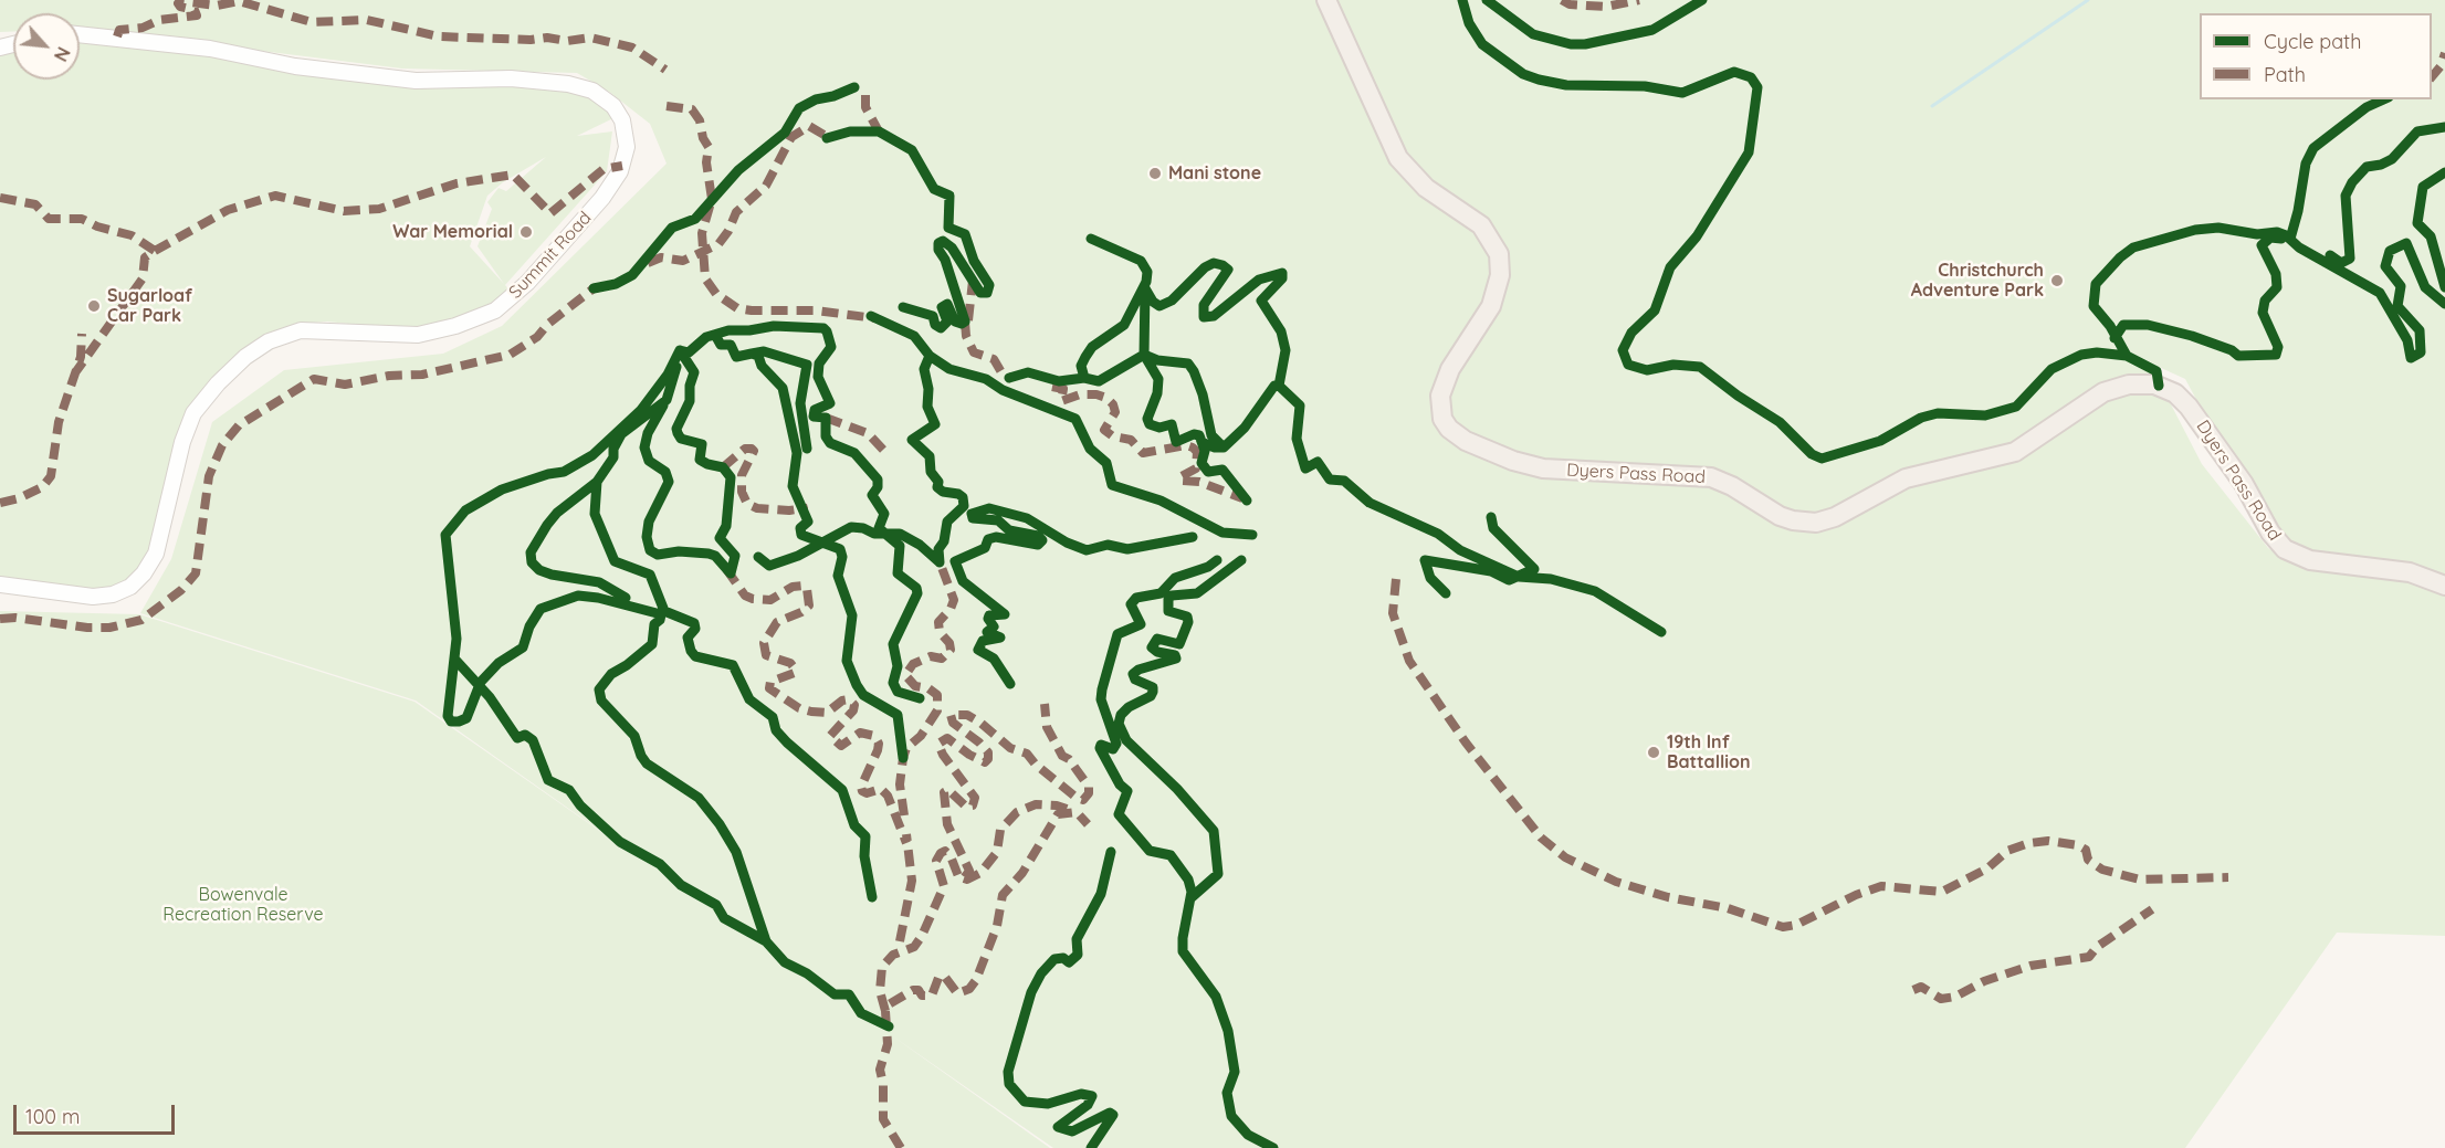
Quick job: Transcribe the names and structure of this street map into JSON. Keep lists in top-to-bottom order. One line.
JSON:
{"streets":{"main road":["Dyers Pass Road"],"street":["Summit Road"]},"parks":["Bowenvale Recreation Reserve"],"places":["Mani stone","War Memorial","Christchurch Adventure Park","Sugarloaf Car Park","19th Inf Battallion"],"legend":["Cycle path","Path"],"scale_bar":"100 m","north":"bottom right"}
